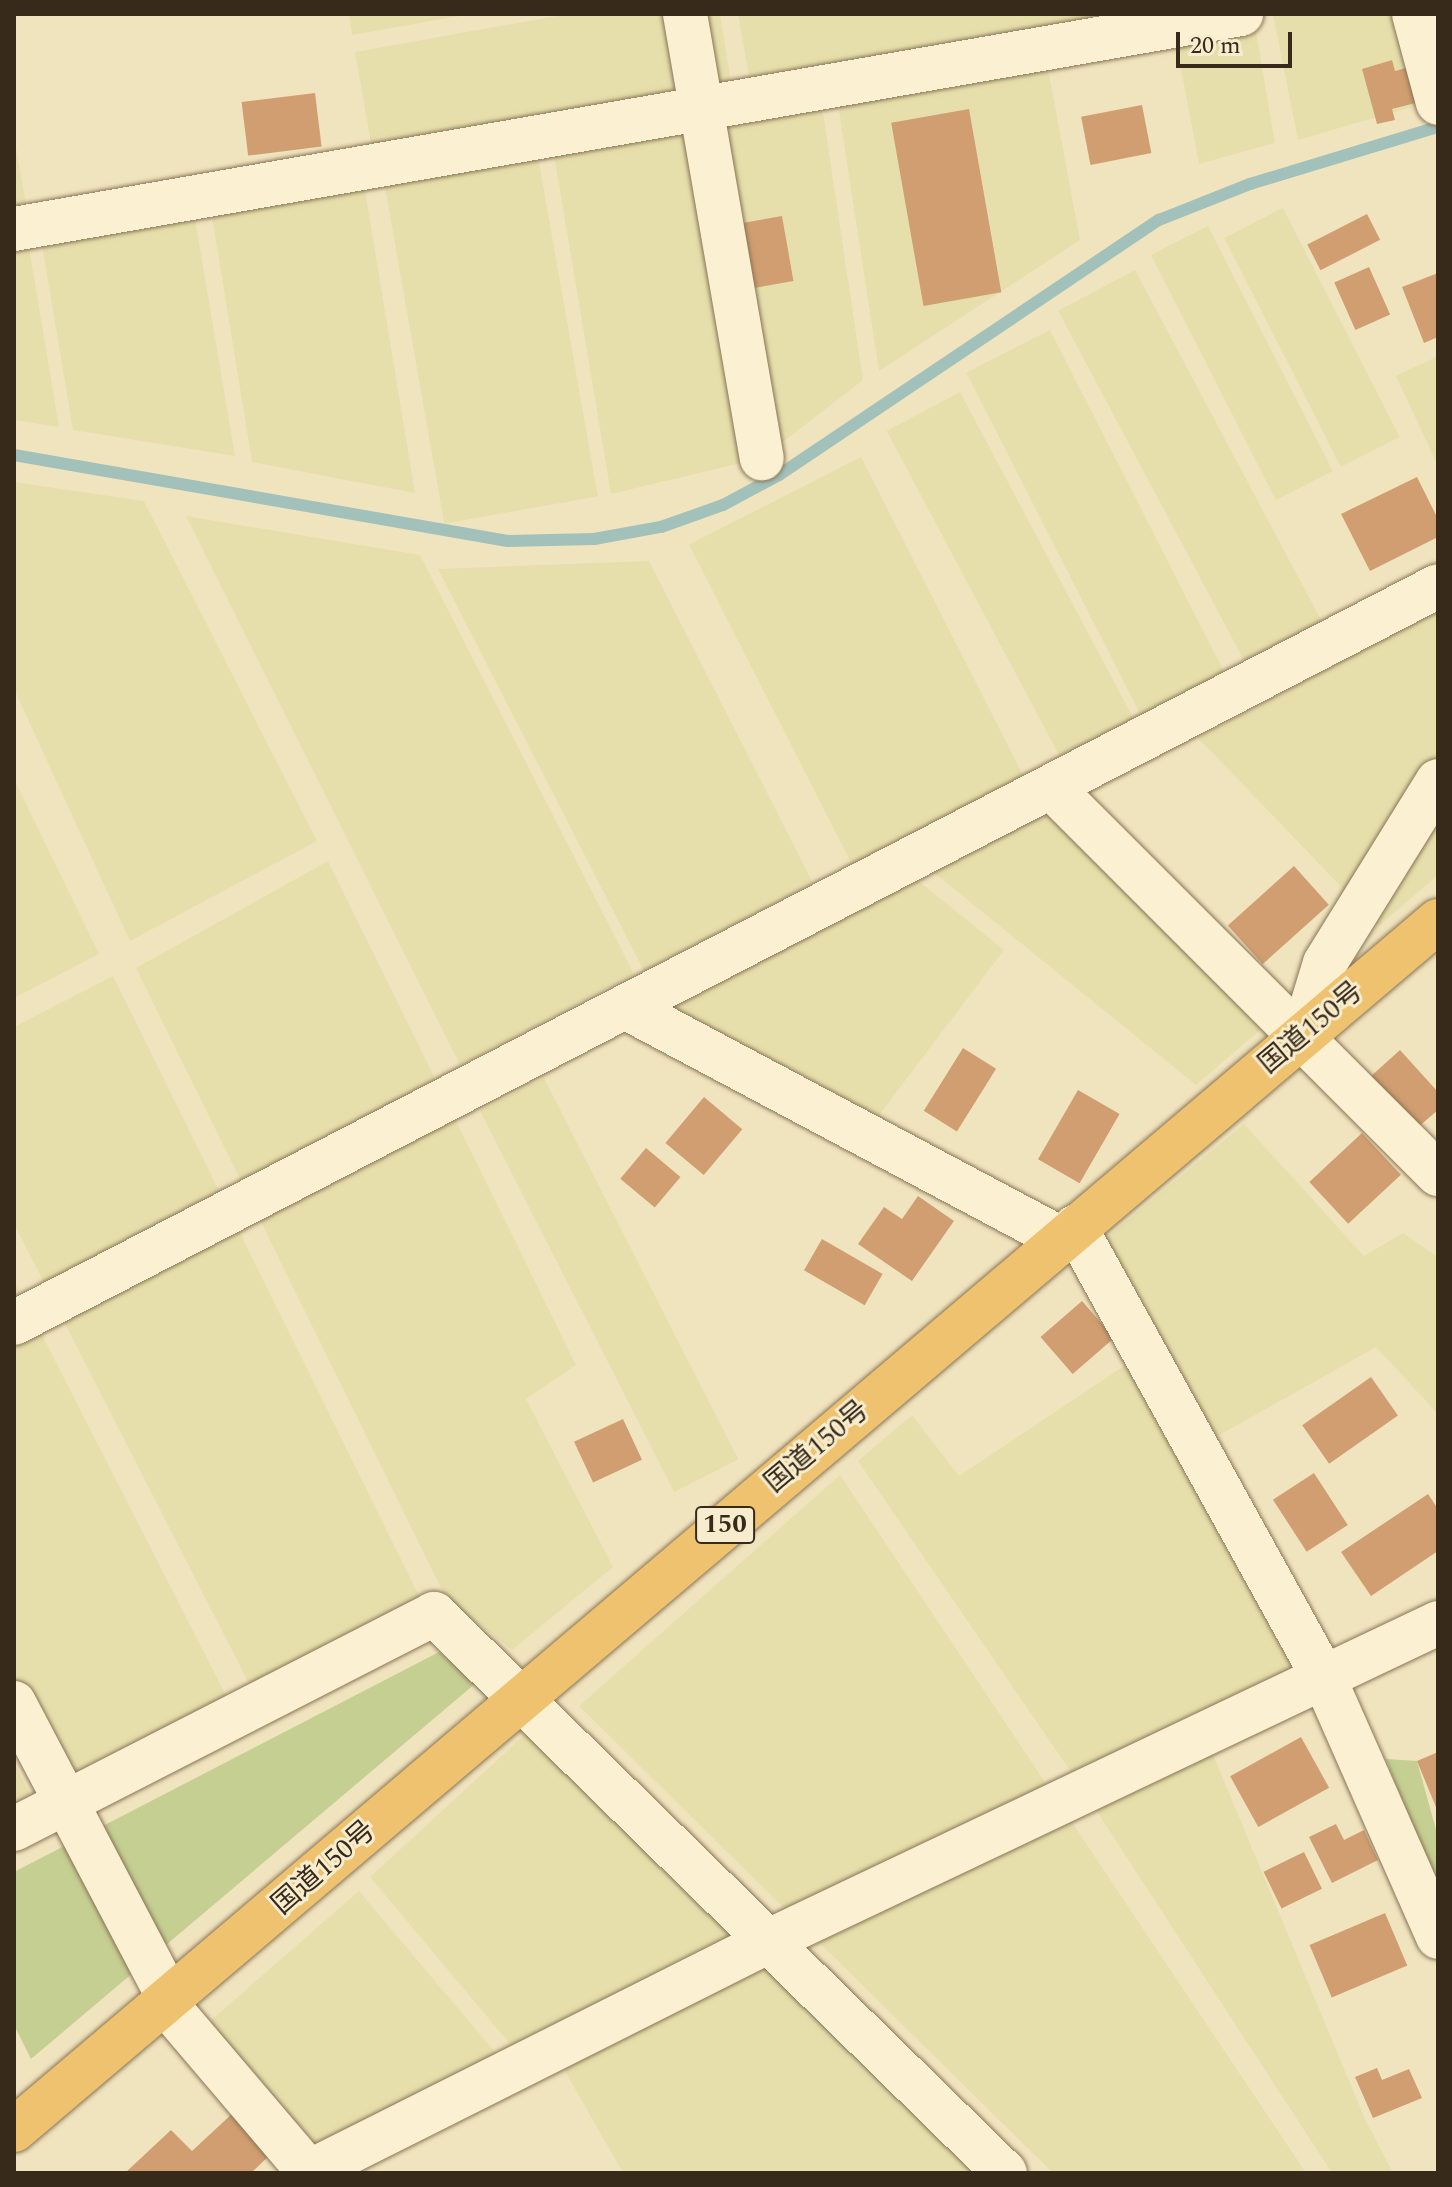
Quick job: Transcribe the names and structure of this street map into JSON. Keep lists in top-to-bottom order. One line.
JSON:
{"streets":{"highway":["国道150号","150"]},"scale_bar":"20 m"}
